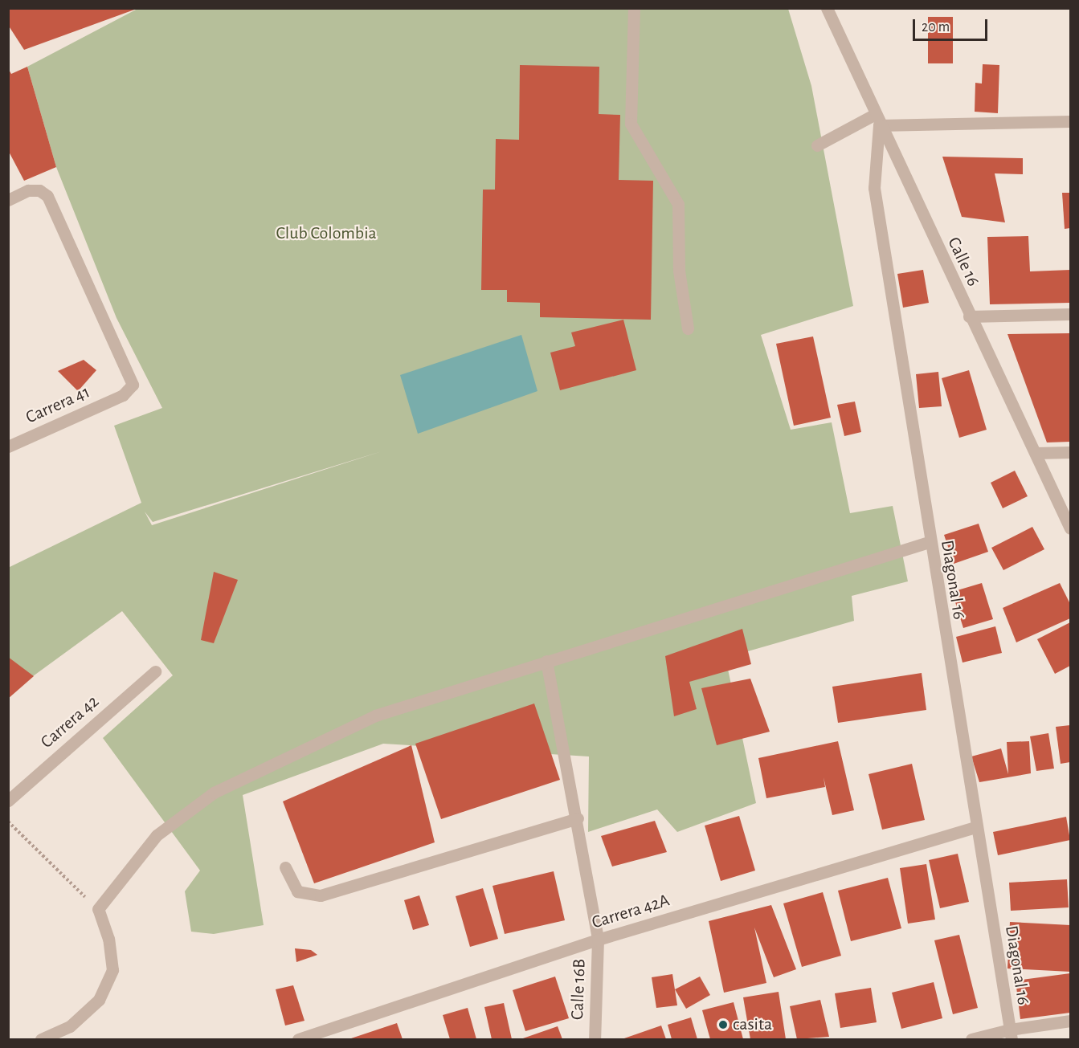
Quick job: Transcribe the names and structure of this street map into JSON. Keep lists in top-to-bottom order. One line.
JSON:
{"streets":{"street":["Calle 16","Carrera 41","Diagonal 16","Carrera 42","Carrera 42A","Calle 16B"]},"crossings":[["Calle 16","Diagonal 16"],["Diagonal 16","Carrera 42A"],["Carrera 42A","Calle 16B"]],"parks":["Club Colombia"],"places":["casita"],"scale_bar":"20 m"}
